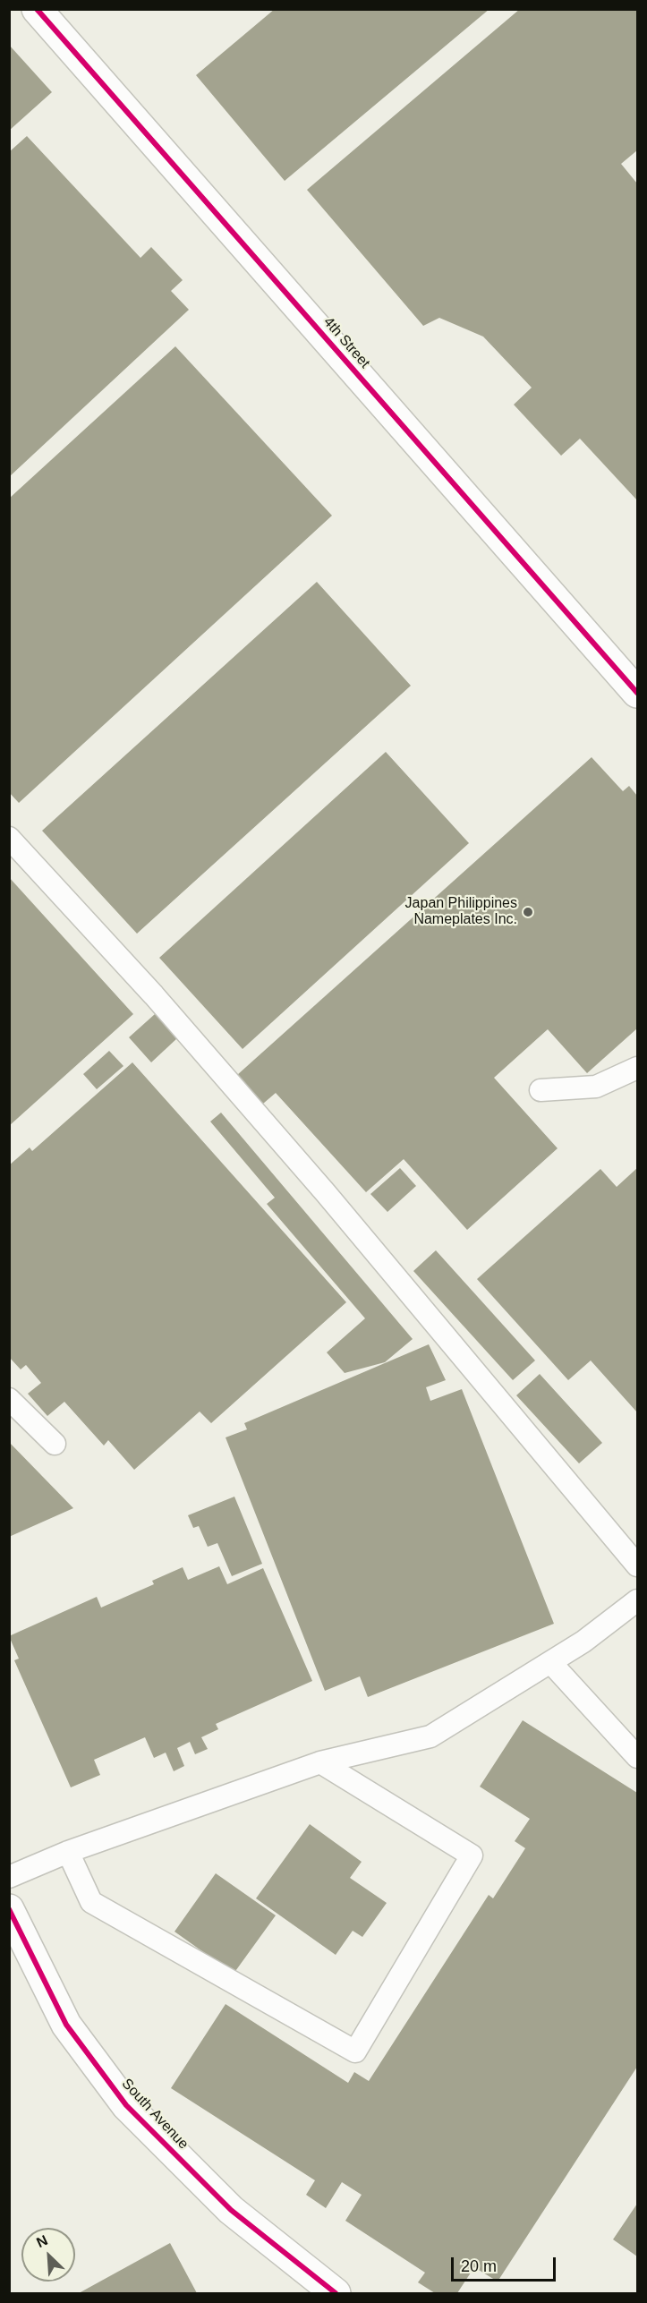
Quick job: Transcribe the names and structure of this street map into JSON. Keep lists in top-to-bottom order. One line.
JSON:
{"streets":{"street":["4th Street","South Avenue"]},"places":["Japan Philippines Nameplates Inc."],"scale_bar":"20 m","north":"top left"}
